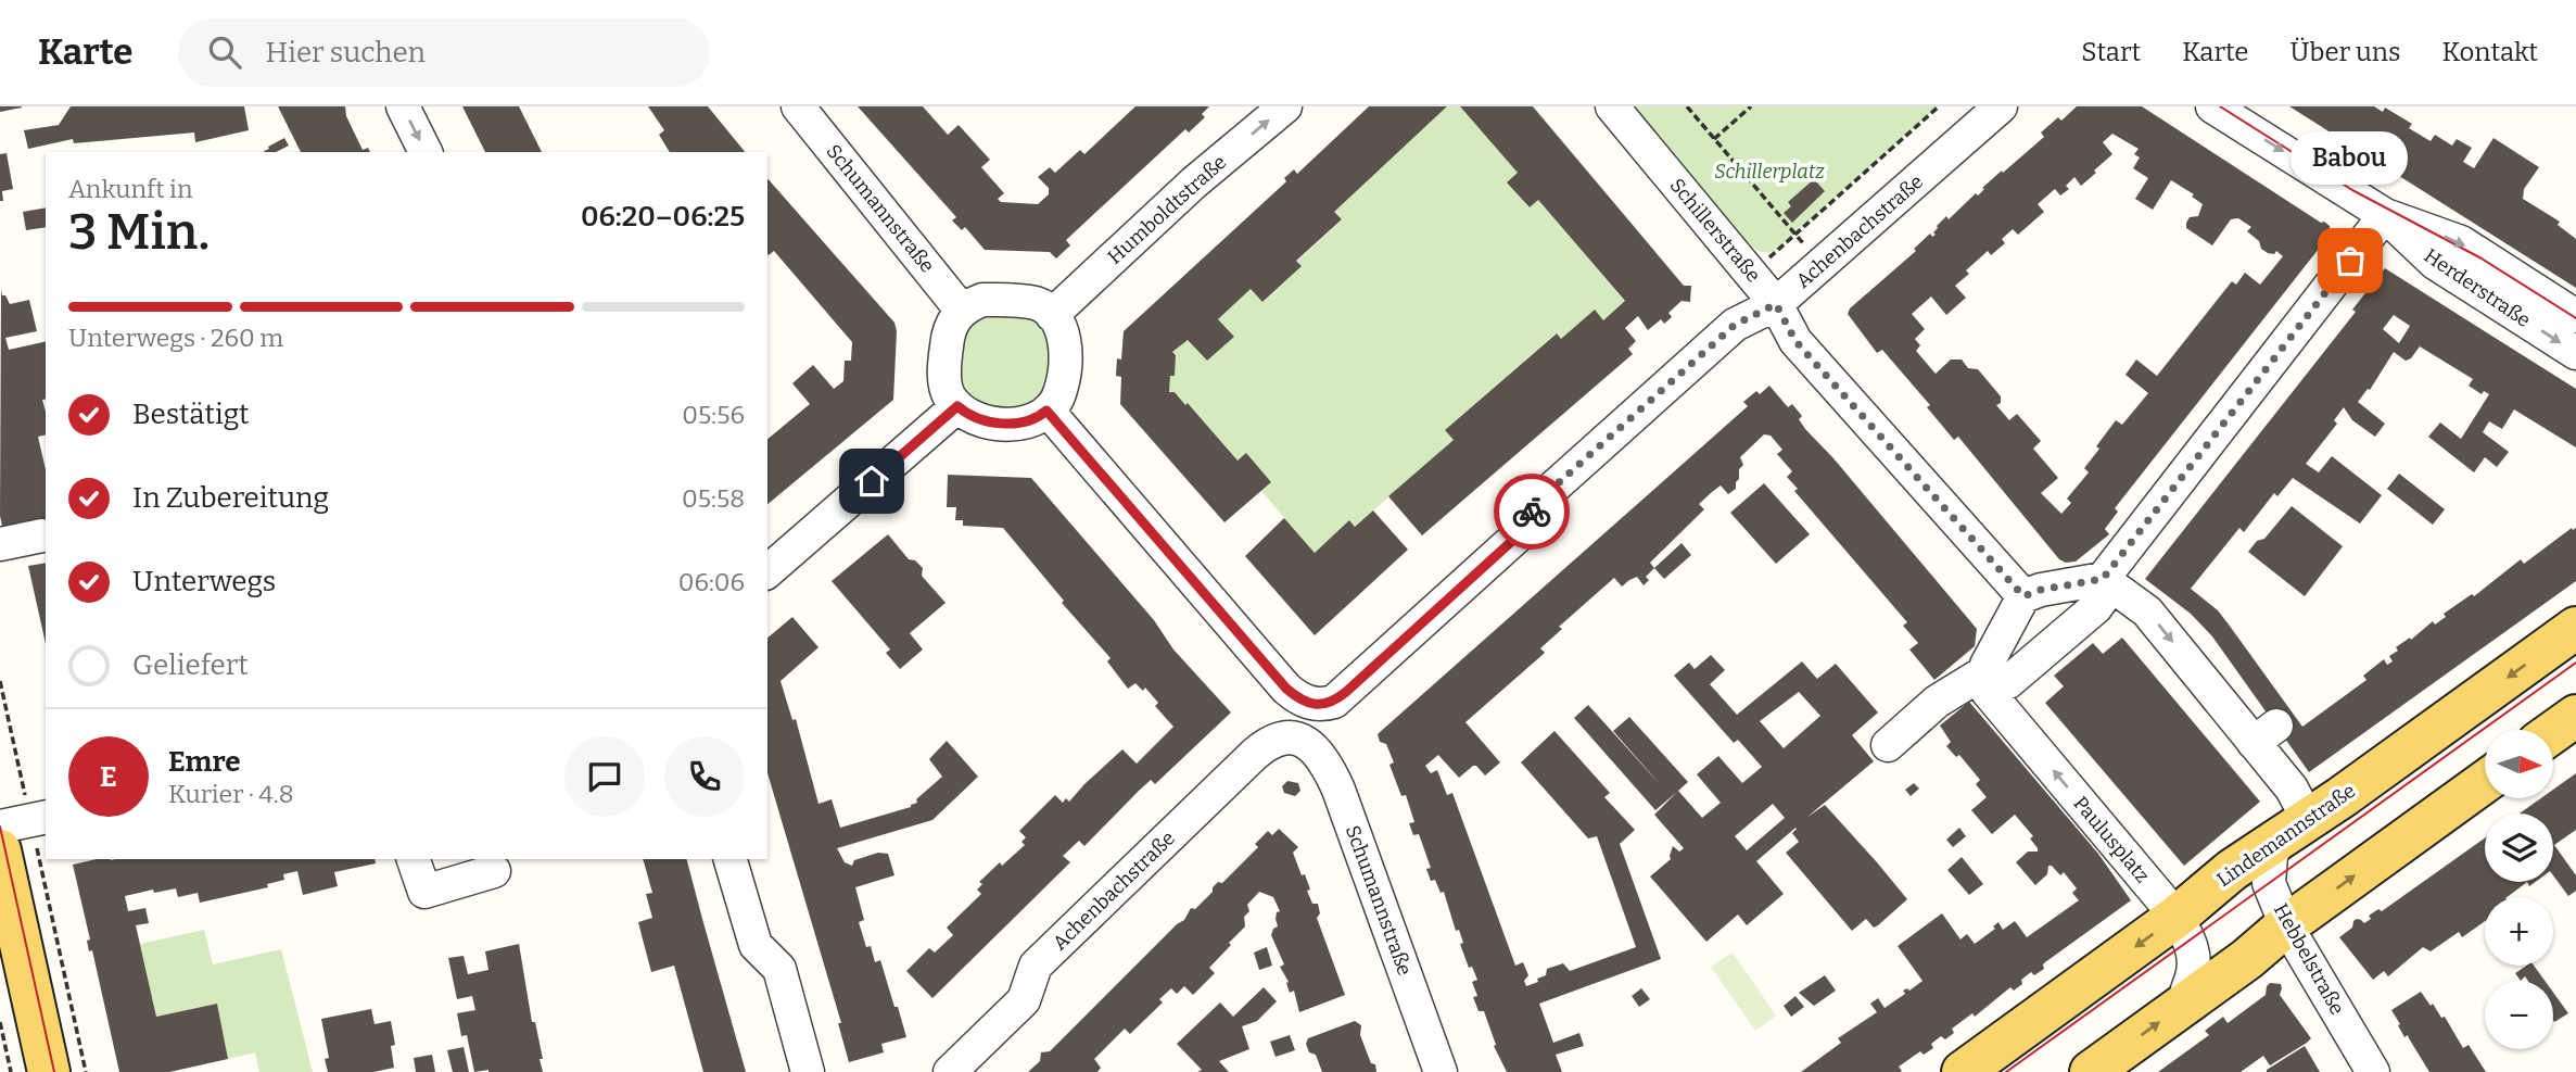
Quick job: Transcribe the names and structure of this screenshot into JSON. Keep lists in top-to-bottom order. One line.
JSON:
{"streets":{"main road":["Lindemannstraße"],"street":["Schumannstraße","Humboldtstraße","Schillerstraße","Achenbachstraße","Herderstraße","Paulusplatz","Hebbelstraße"]},"crossings":[["Schumannstraße","Humboldtstraße"],["Schumannstraße","Achenbachstraße"],["Humboldtstraße","Achenbachstraße"],["Schillerstraße","Achenbachstraße"],["Lindemannstraße","Paulusplatz"],["Lindemannstraße","Hebbelstraße"]],"one_way":["Humboldtstraße","Herderstraße"],"parks":["Schillerplatz"],"places":["Babou"],"north":"right","page":{"header":"Karte","search":"Hier suchen","nav":["Start","Karte","Über uns","Kontakt"],"bubble":"Babou","heading":["3 Min.","Ankunft in","06:20–06:25"],"panel":["Emre","Kurier · 4.8"],"bar":"Unterwegs · 260 m","list":[["Bestätigt","05:56"],["In Zubereitung","05:58"],["Unterwegs","06:06"],"Geliefert"],"map_buttons":["+","−"],"round":"E"}}
